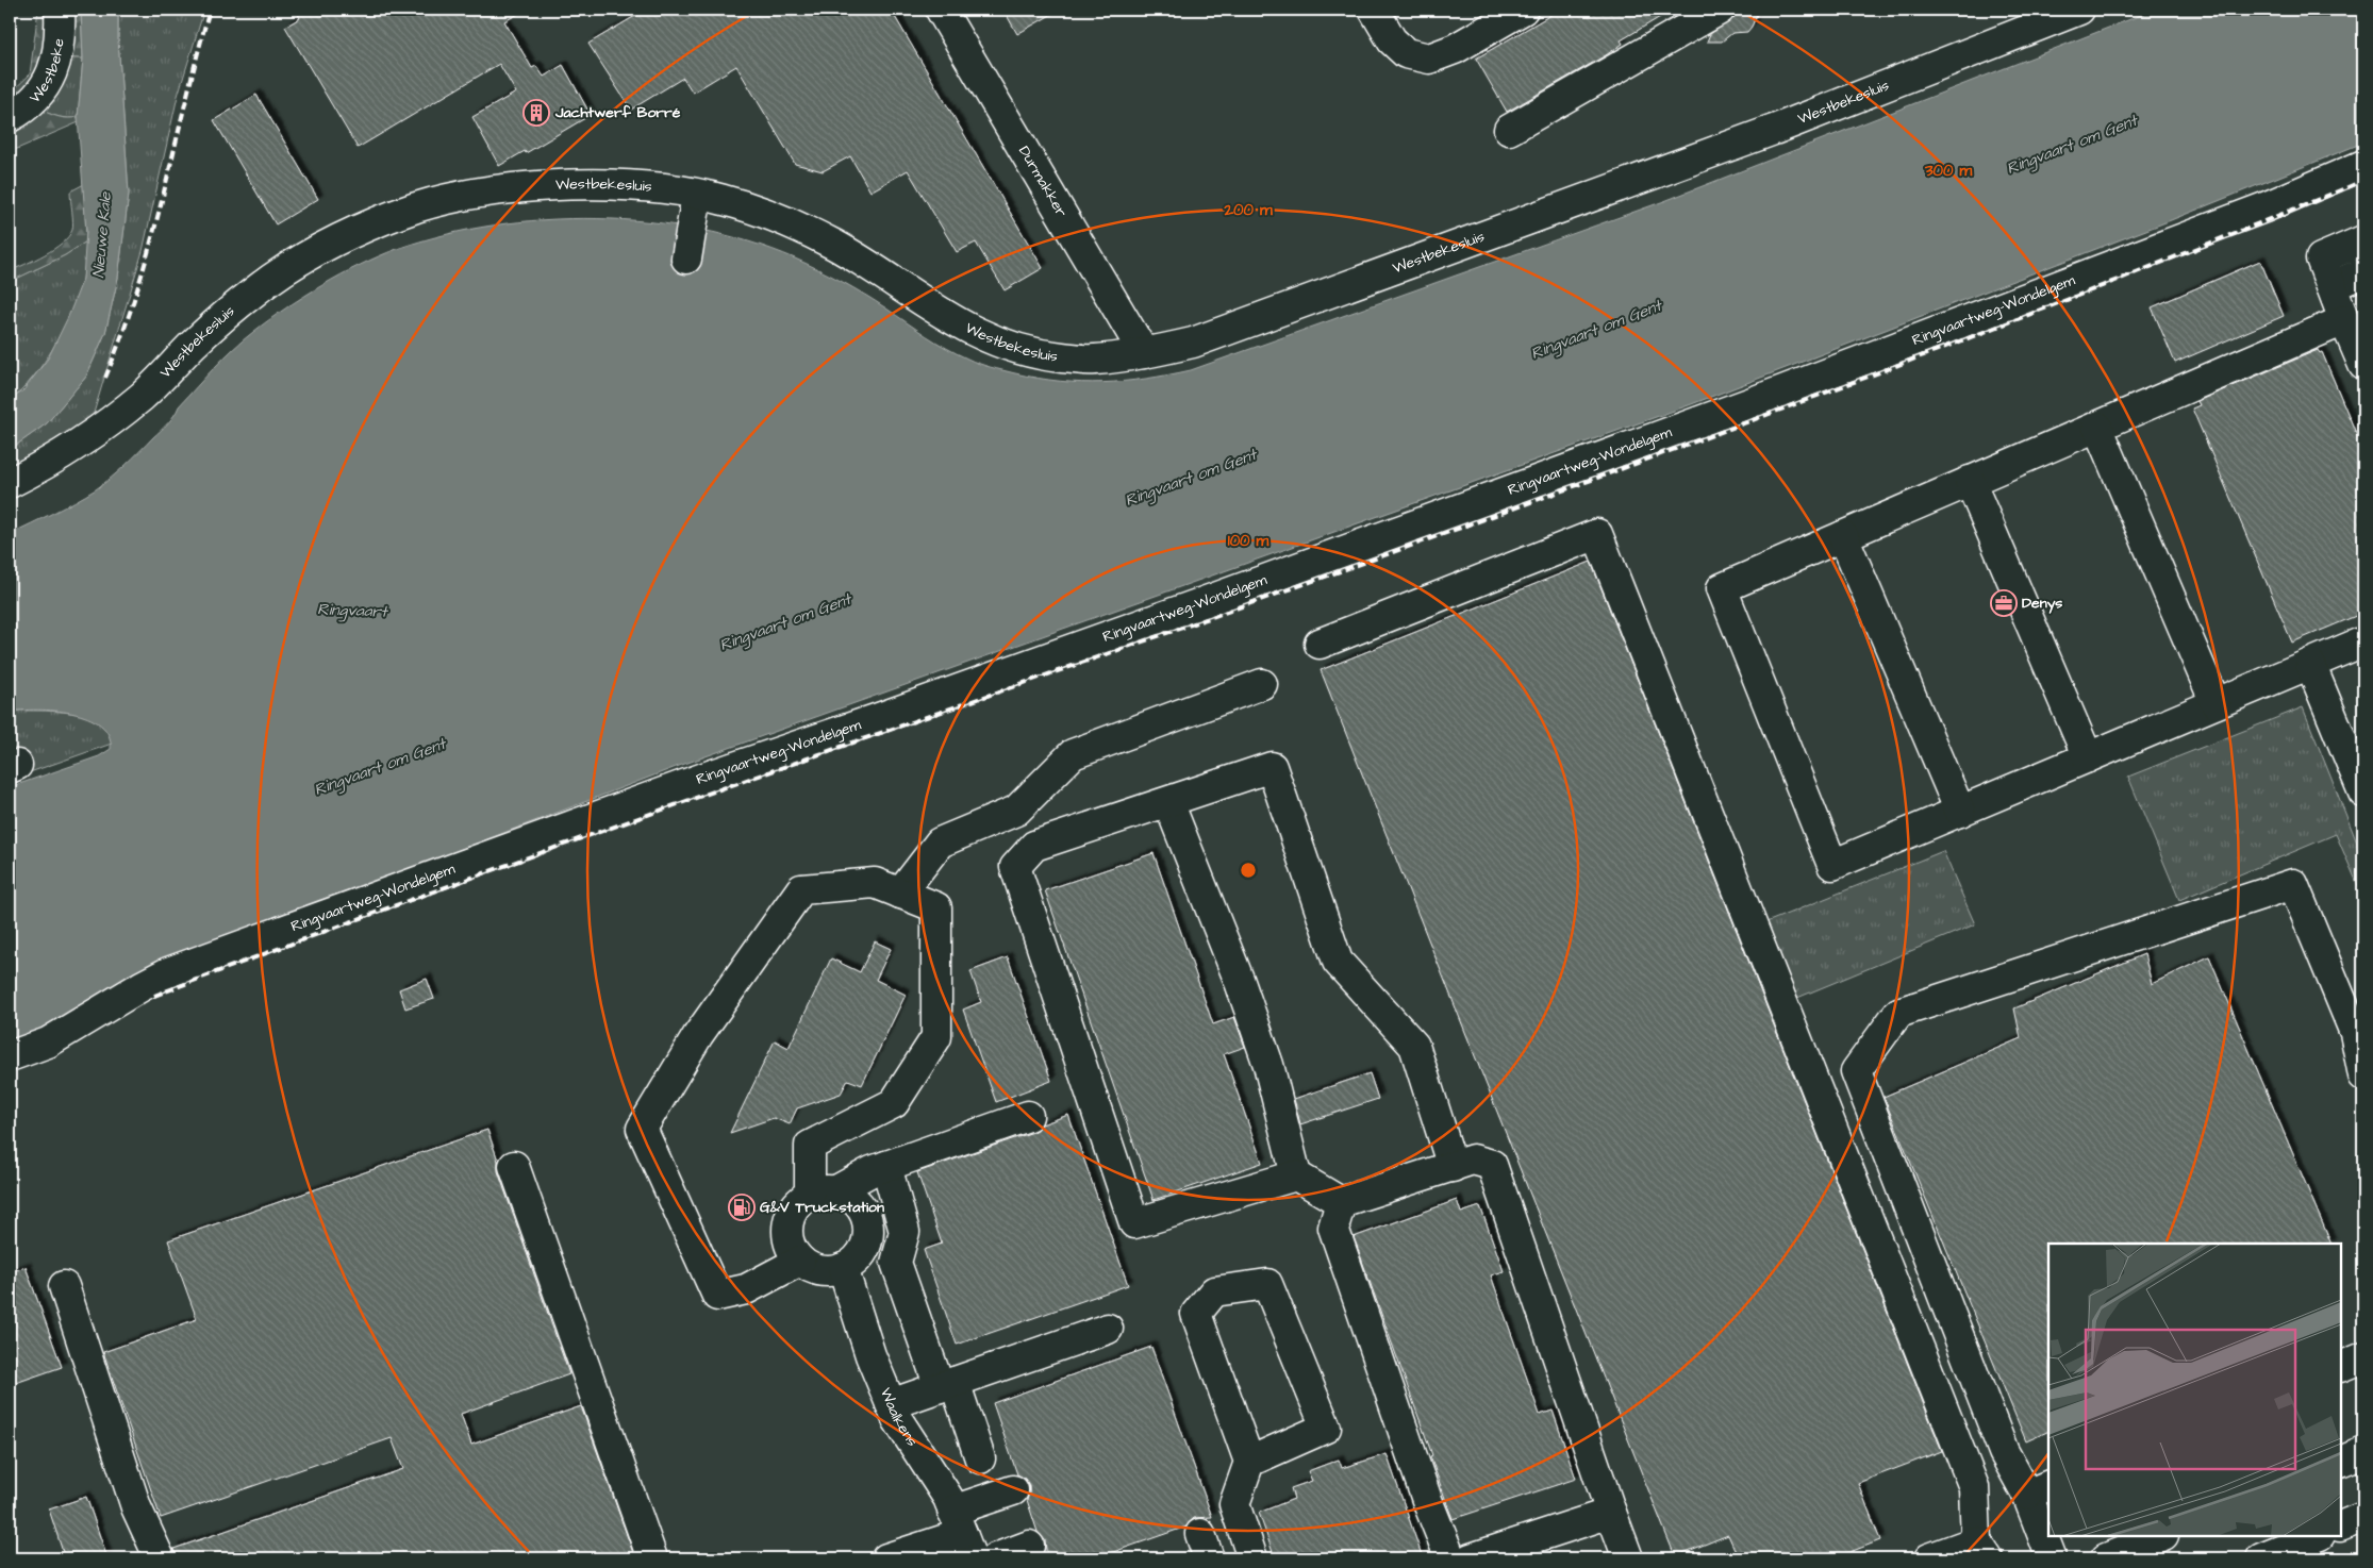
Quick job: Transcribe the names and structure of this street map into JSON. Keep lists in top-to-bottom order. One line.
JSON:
{"streets":{"main road":["Westbeke","Westbekesluis","Durmakker","Ringvaartweg-Wondelgem","Waalkens"]},"crossings":[["Westbekesluis","Durmakker"]],"water":["Ringvaart om Gent","Nieuwe Kale","Ringvaart"],"places":{"building":["Jachtwerf Borré"],"office":["Denys"],"fuel station":["G&V Truckstation"]},"rings":["300 m","200 m","100 m"]}
